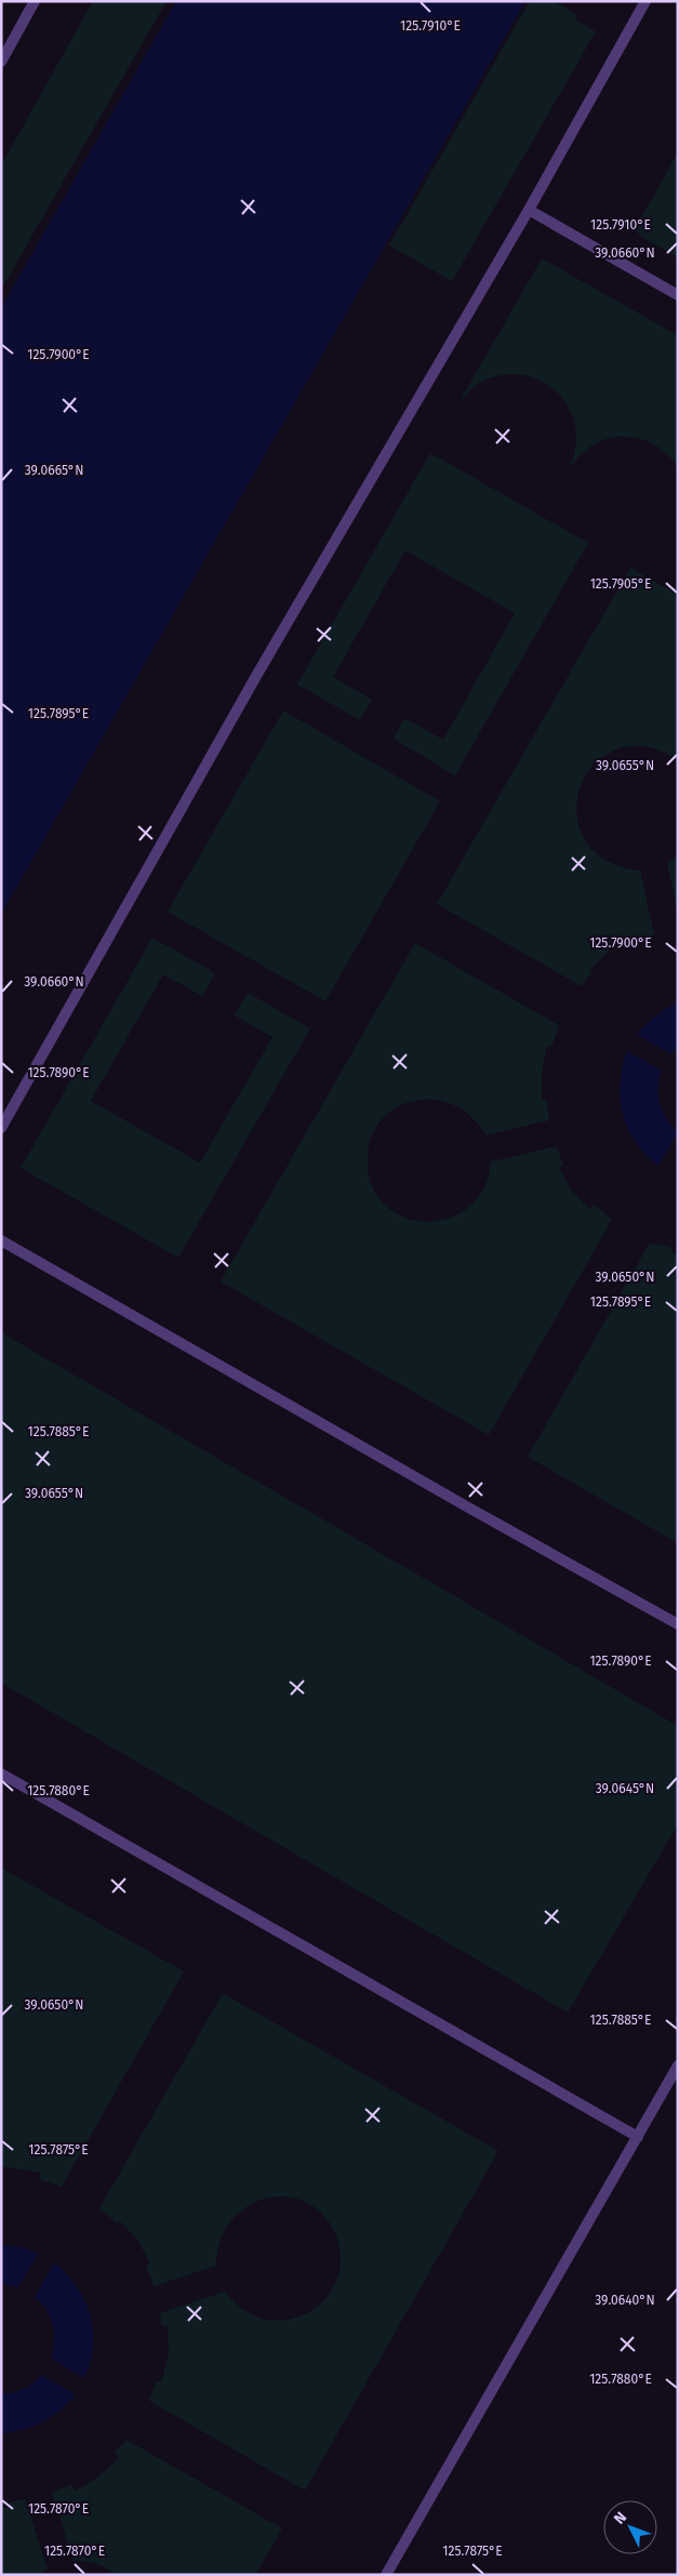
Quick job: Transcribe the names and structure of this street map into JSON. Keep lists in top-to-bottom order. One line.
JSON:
{"north":"top left","coordinates":["125.7910°E","39.0660°N","125.7900°E","39.0665°N","125.7905°E","125.7895°E","39.0655°N","125.7890°E","39.0650°N","125.7885°E","39.0645°N","125.7880°E","125.7875°E","39.0640°N","125.7870°E"]}
